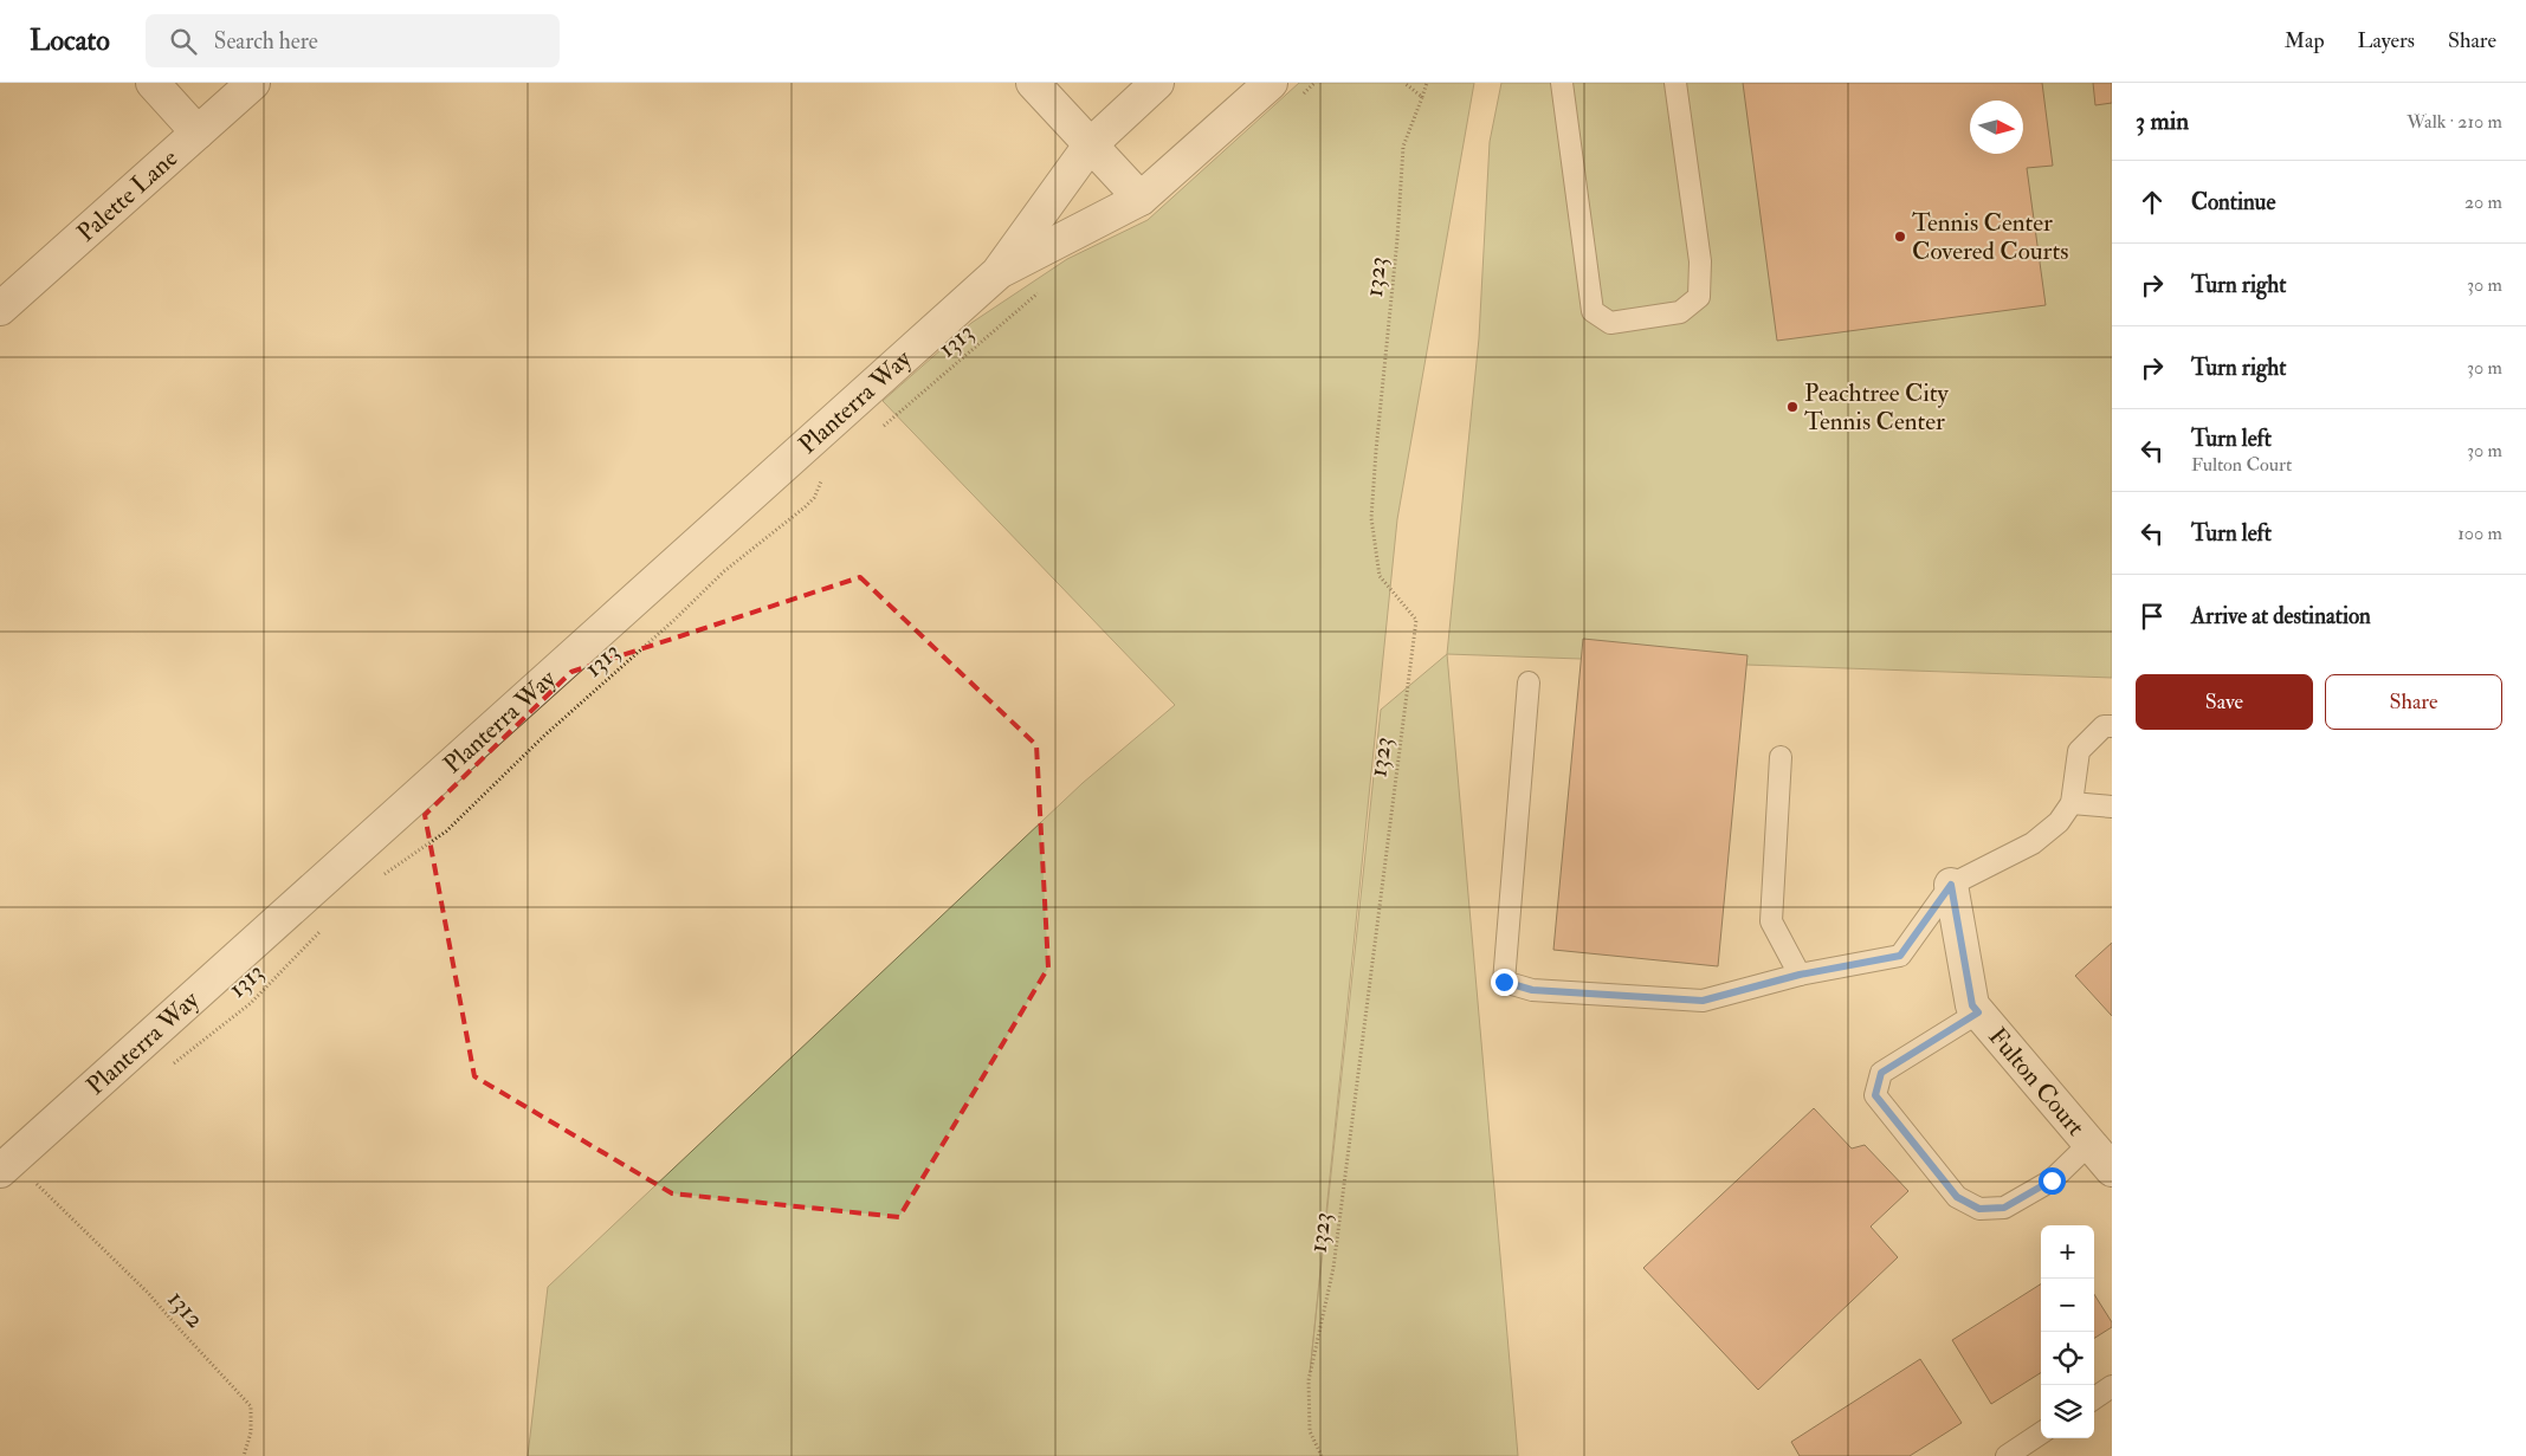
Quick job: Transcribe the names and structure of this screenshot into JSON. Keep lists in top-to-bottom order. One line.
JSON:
{"streets":{"street":["Palette Lane","Planterra Way","Fulton Court"],"path":["1323","1313","1312"]},"places":["Tennis Center Covered Courts","Peachtree City Tennis Center"],"north":"right","page":{"header":"Locato","search":"Search here","nav":["Map","Layers","Share"],"heading":["3 min","Walk · 210 m"],"list":[["Continue","20 m"],["Turn right","30 m"],["Turn right","30 m"],["Turn left","Fulton Court","30 m"],["Turn left","100 m"],"Arrive at destination"],"buttons":["Save","Share"],"map_buttons":["+","−"]}}
